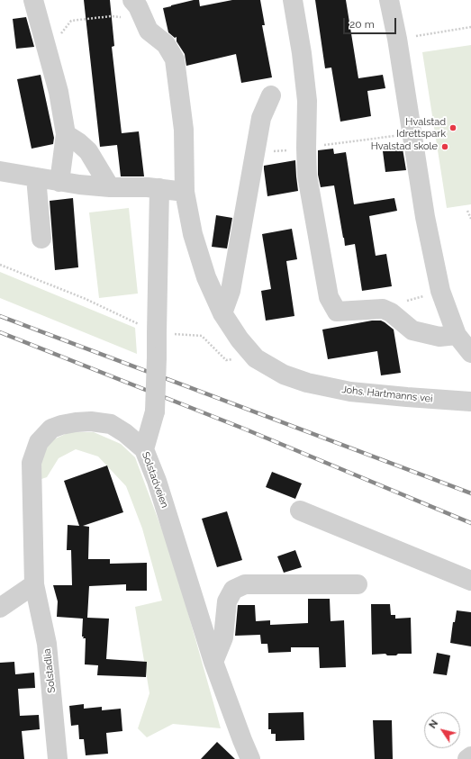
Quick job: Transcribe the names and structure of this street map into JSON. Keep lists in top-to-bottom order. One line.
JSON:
{"streets":{"street":["Johs. Hartmanns vei","Solstadveien","Solstadlia"]},"crossings":[["Solstadveien","Solstadlia"]],"places":["Hvalstad Idrettspark","Hvalstad skole"],"scale_bar":"20 m","north":"top left"}
